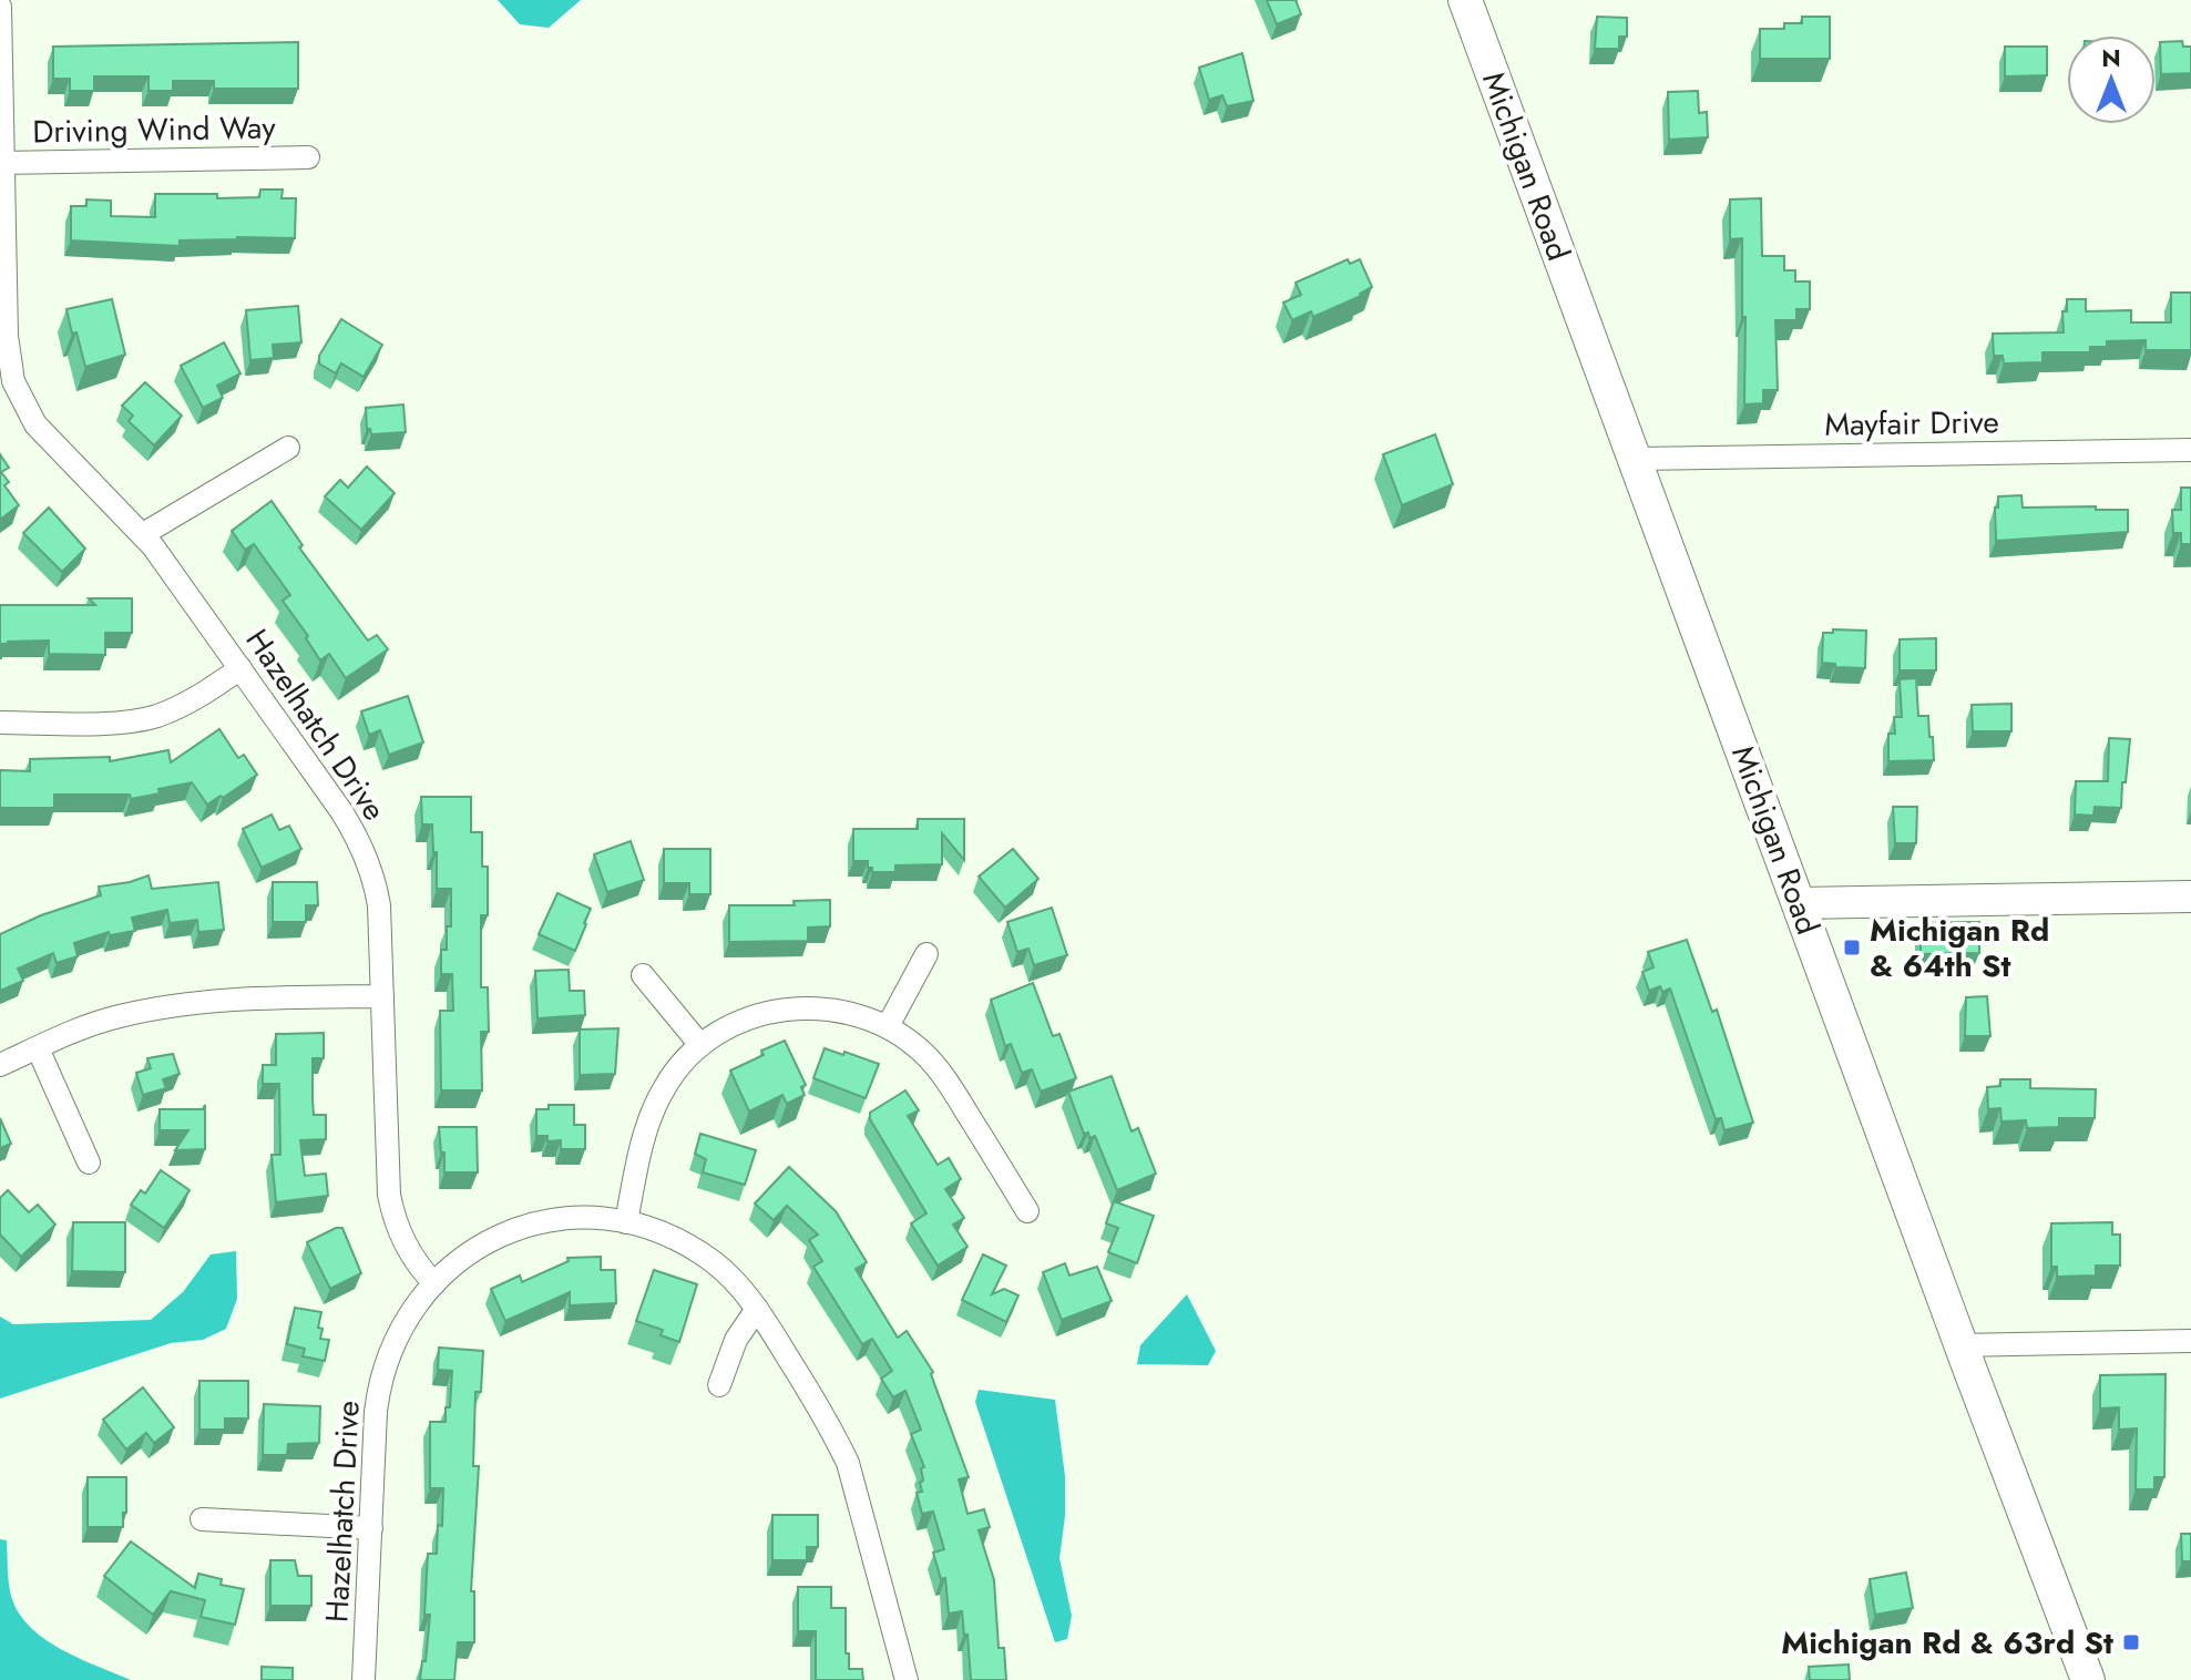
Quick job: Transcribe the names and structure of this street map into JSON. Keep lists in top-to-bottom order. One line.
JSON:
{"streets":{"main road":["Michigan Road"],"street":["Driving Wind Way","Mayfair Drive","Hazelhatch Drive"]},"crossings":[["Driving Wind Way","Hazelhatch Drive"],["Michigan Road","Mayfair Drive"]],"places":{"transit":["Michigan Rd & 64th St","Michigan Rd & 63rd St"]},"north":"top"}
